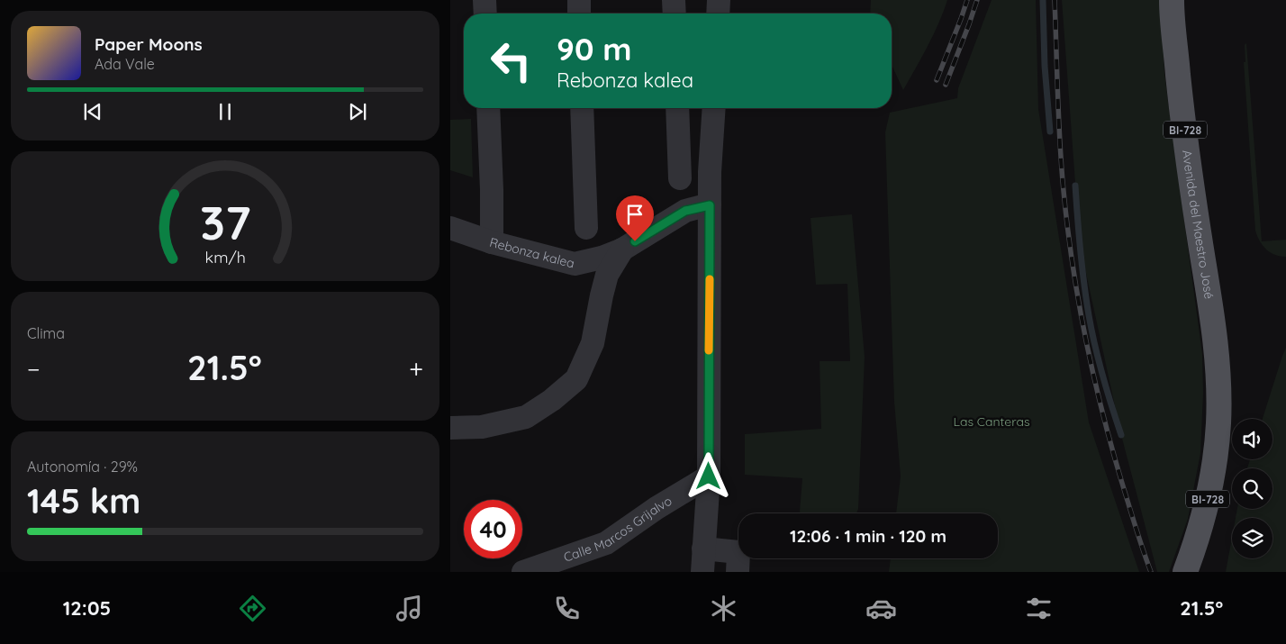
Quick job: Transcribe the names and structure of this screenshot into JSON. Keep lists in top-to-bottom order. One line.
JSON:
{"streets":{"main road":["BI-728","Avenida del Maestro José"],"street":["Rebonza kalea","Calle Marcos Grijalvo"]},"parks":["Las Canteras"],"page":{"turn":["90 m","Rebonza kalea"],"song":["Paper Moons","Ada Vale"],"tile":["Clima",["Autonomía · 29%","145 km"]],"heat":["−","21.5°","+"],"limit":"40","trip":"12:06 · 1 min · 120 m","tabs":["12:05","21.5°"],"gauge":["37","km/h"]}}
